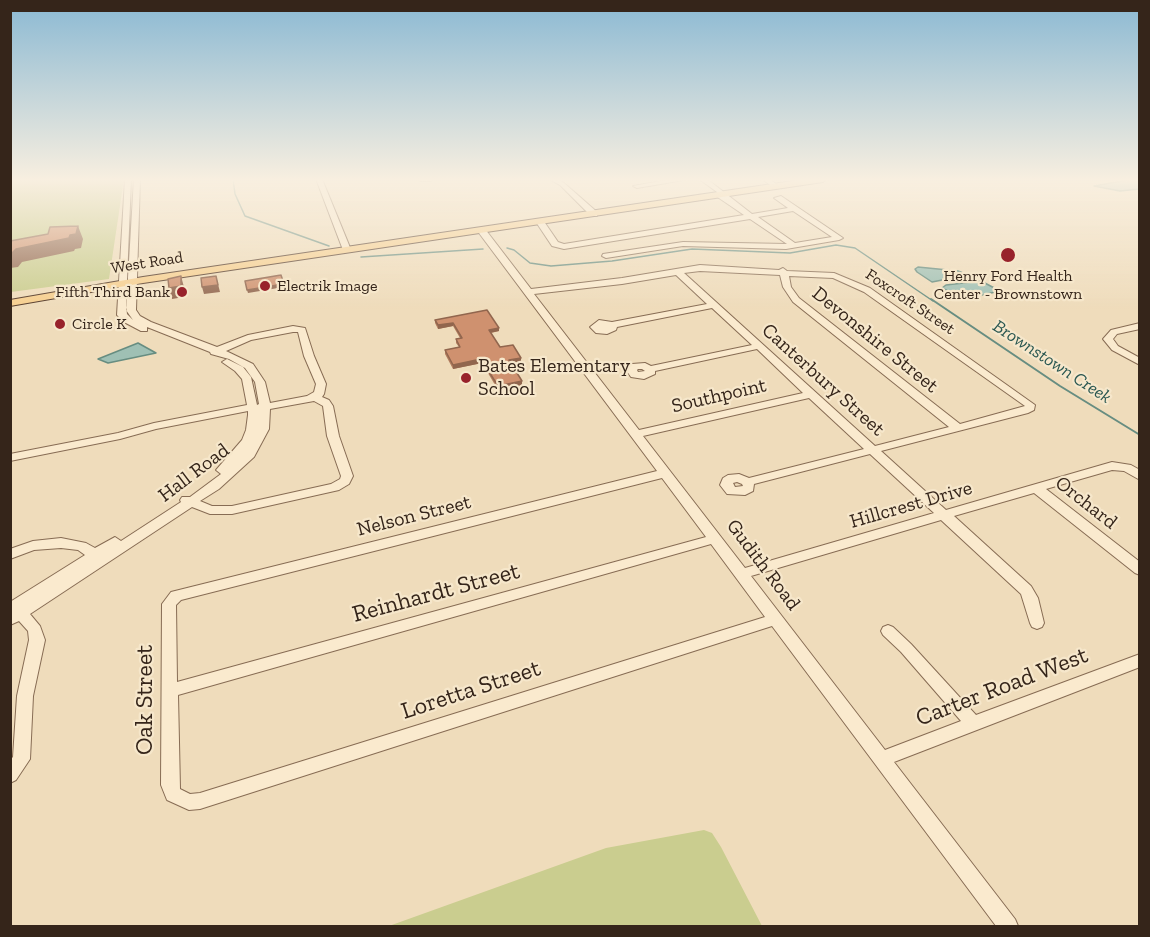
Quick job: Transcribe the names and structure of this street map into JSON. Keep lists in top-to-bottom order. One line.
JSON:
{"streets":{"main road":["West Road"],"street":["Foxcroft Street","Devonshire Street","Canterbury Street","Southpoint","Hall Road","Orchard","Hillcrest Drive","Nelson Street","Gudith Road","Reinhardt Street","Carter Road West","Loretta Street","Oak Street"]},"crossings":[["West Road","Hall Road"],["West Road","Gudith Road"],["Foxcroft Street","Devonshire Street"],["Foxcroft Street","Canterbury Street"],["Foxcroft Street","Gudith Road"],["Canterbury Street","Southpoint"],["Canterbury Street","Hillcrest Drive"],["Southpoint","Gudith Road"],["Orchard","Hillcrest Drive"],["Hillcrest Drive","Gudith Road"],["Nelson Street","Gudith Road"],["Nelson Street","Oak Street"],["Gudith Road","Reinhardt Street"],["Gudith Road","Carter Road West"],["Gudith Road","Loretta Street"],["Reinhardt Street","Oak Street"],["Loretta Street","Oak Street"]],"water":["Brownstown Creek"],"places":["Henry Ford Health Center - Brownstown","Electrik Image","Fifth Third Bank","Circle K","Bates Elementary School"]}
